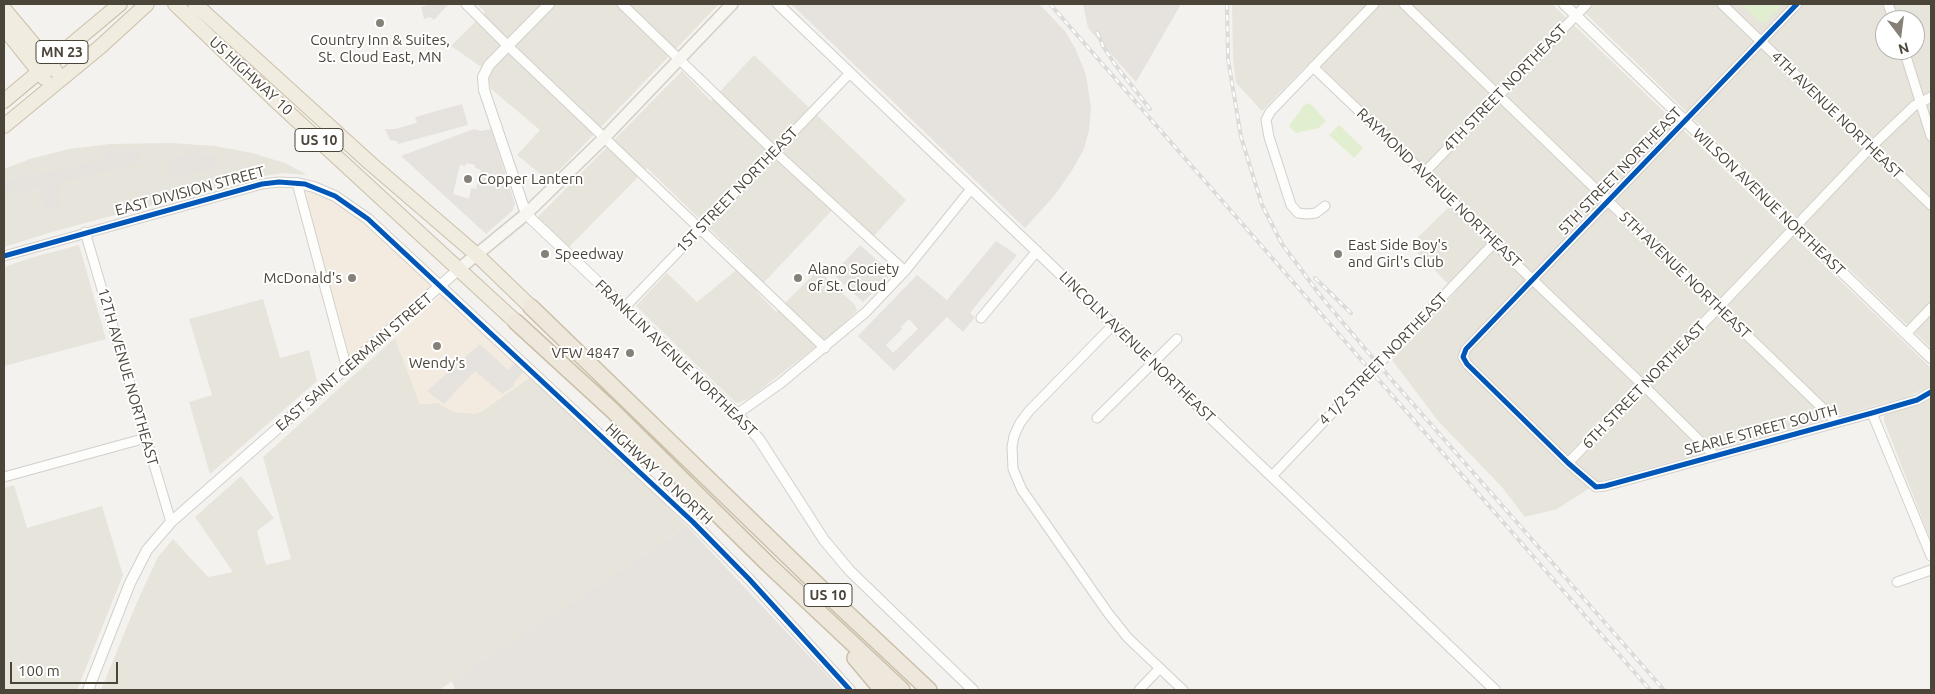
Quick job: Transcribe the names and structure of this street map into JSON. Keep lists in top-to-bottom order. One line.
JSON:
{"streets":{"highway":["MN 23","US HIGHWAY 10","US 10"],"main road":["EAST SAINT GERMAIN STREET"],"street":["4TH STREET NORTHEAST","4TH AVENUE NORTHEAST","5TH STREET NORTHEAST","RAYMOND AVENUE NORTHEAST","1ST STREET NORTHEAST","EAST DIVISION STREET","WILSON AVENUE NORTHEAST","5TH AVENUE NORTHEAST","LINCOLN AVENUE NORTHEAST","FRANKLIN AVENUE NORTHEAST","4 1/2 STREET NORTHEAST","12TH AVENUE NORTHEAST","6TH STREET NORTHEAST","SEARLE STREET SOUTH","HIGHWAY 10 NORTH"]},"crossings":[["US HIGHWAY 10","US 10"],["US HIGHWAY 10","EAST SAINT GERMAIN STREET"],["4TH STREET NORTHEAST","RAYMOND AVENUE NORTHEAST"],["4TH STREET NORTHEAST","WILSON AVENUE NORTHEAST"],["4TH STREET NORTHEAST","5TH AVENUE NORTHEAST"],["4TH AVENUE NORTHEAST","5TH STREET NORTHEAST"],["4TH AVENUE NORTHEAST","6TH STREET NORTHEAST"],["US 10","EAST SAINT GERMAIN STREET"],["5TH STREET NORTHEAST","RAYMOND AVENUE NORTHEAST"],["5TH STREET NORTHEAST","WILSON AVENUE NORTHEAST"],["5TH STREET NORTHEAST","5TH AVENUE NORTHEAST"],["5TH STREET NORTHEAST","6TH STREET NORTHEAST"],["5TH STREET NORTHEAST","SEARLE STREET SOUTH"],["RAYMOND AVENUE NORTHEAST","4 1/2 STREET NORTHEAST"],["RAYMOND AVENUE NORTHEAST","6TH STREET NORTHEAST"],["RAYMOND AVENUE NORTHEAST","SEARLE STREET SOUTH"],["1ST STREET NORTHEAST","LINCOLN AVENUE NORTHEAST"],["1ST STREET NORTHEAST","FRANKLIN AVENUE NORTHEAST"],["EAST DIVISION STREET","EAST SAINT GERMAIN STREET"],["EAST DIVISION STREET","12TH AVENUE NORTHEAST"],["EAST DIVISION STREET","HIGHWAY 10 NORTH"],["WILSON AVENUE NORTHEAST","6TH STREET NORTHEAST"],["5TH AVENUE NORTHEAST","6TH STREET NORTHEAST"],["5TH AVENUE NORTHEAST","SEARLE STREET SOUTH"],["LINCOLN AVENUE NORTHEAST","4 1/2 STREET NORTHEAST"],["FRANKLIN AVENUE NORTHEAST","EAST SAINT GERMAIN STREET"],["EAST SAINT GERMAIN STREET","12TH AVENUE NORTHEAST"],["EAST SAINT GERMAIN STREET","HIGHWAY 10 NORTH"],["6TH STREET NORTHEAST","SEARLE STREET SOUTH"]],"places":["Country Inn & Suites, St. Cloud East, MN","Copper Lantern","Speedway","East Side Boy's and Girl's Club","McDonald's","Alano Society of St. Cloud","Wendy's","VFW 4847"],"scale_bar":"100 m","north":"bottom"}
